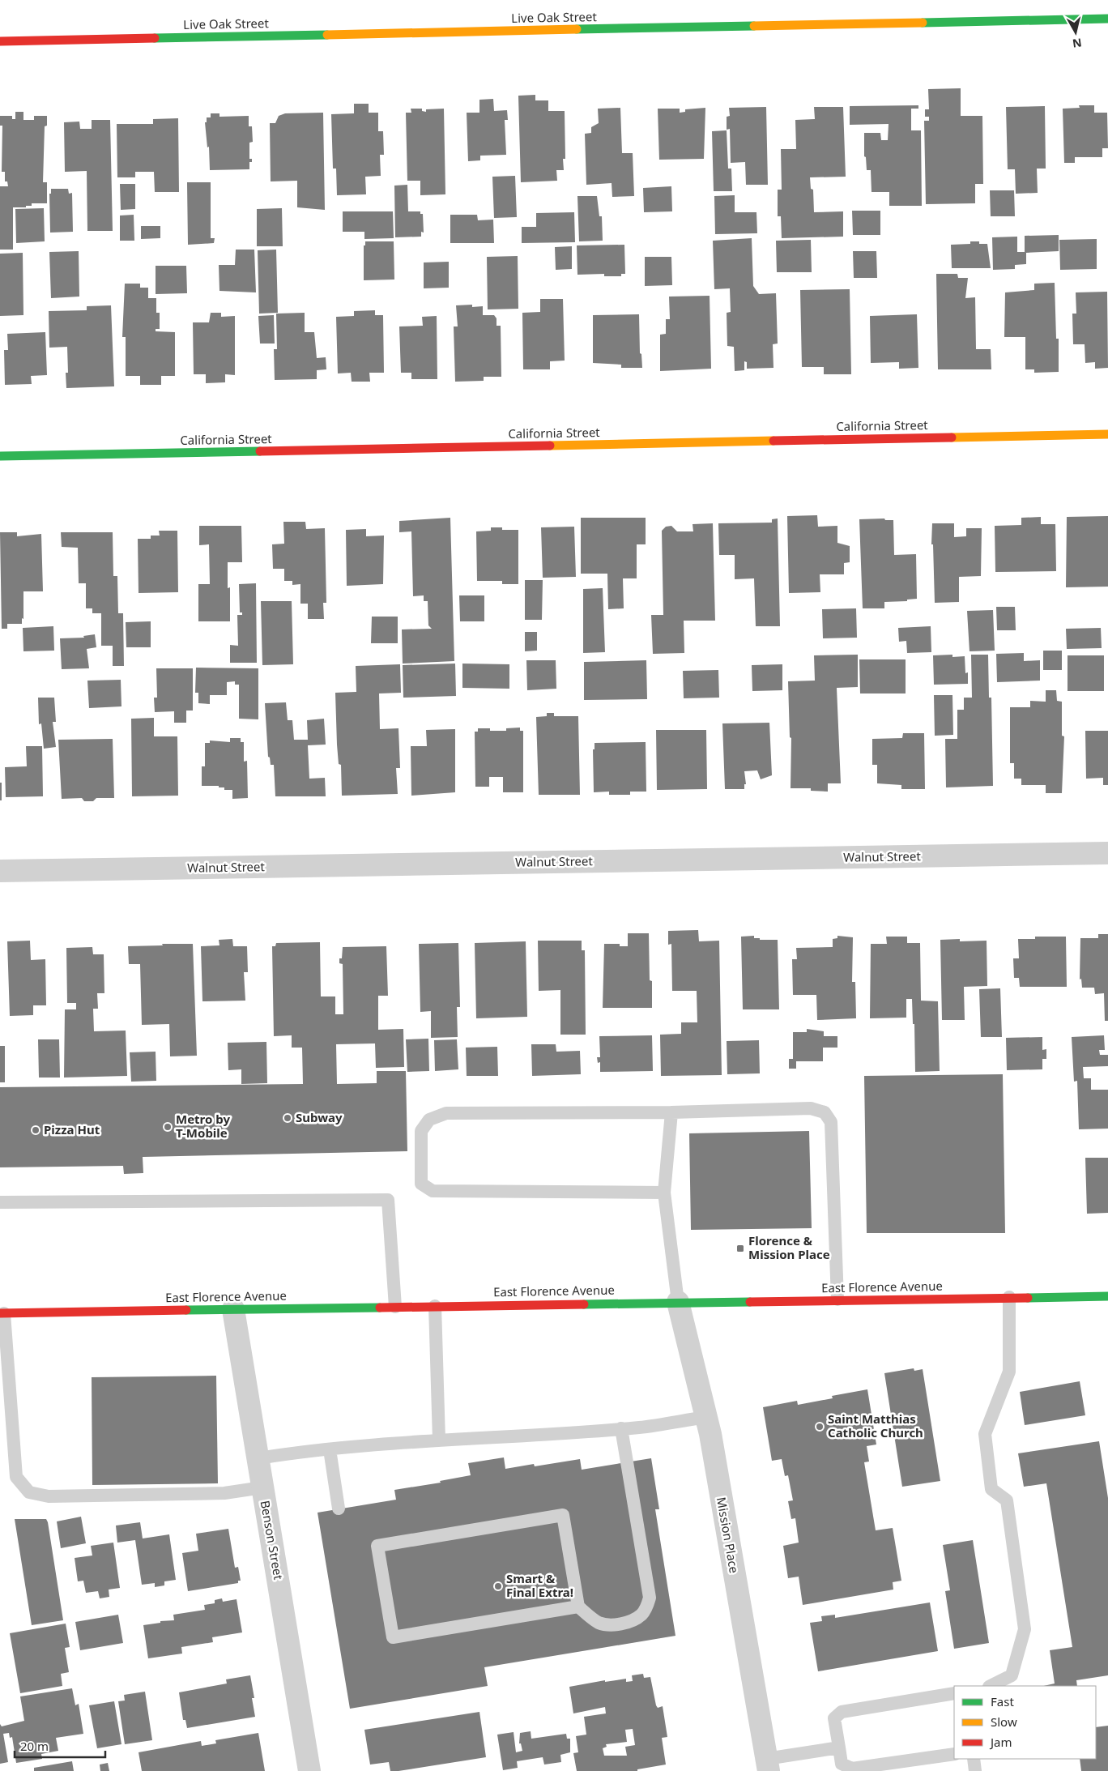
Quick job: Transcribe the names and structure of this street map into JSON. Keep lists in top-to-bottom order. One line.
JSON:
{"streets":{"street":["Live Oak Street","California Street","Walnut Street","East Florence Avenue","Mission Place","Benson Street"]},"crossings":[["East Florence Avenue","Mission Place"],["East Florence Avenue","Benson Street"]],"places":{"other":["Subway","Metro by T-Mobile","Pizza Hut","Saint Matthias Catholic Church","Smart & Final Extra!"],"transit":["Florence & Mission Place"]},"legend":["Fast","Slow","Jam"],"scale_bar":"20 m","north":"bottom"}
